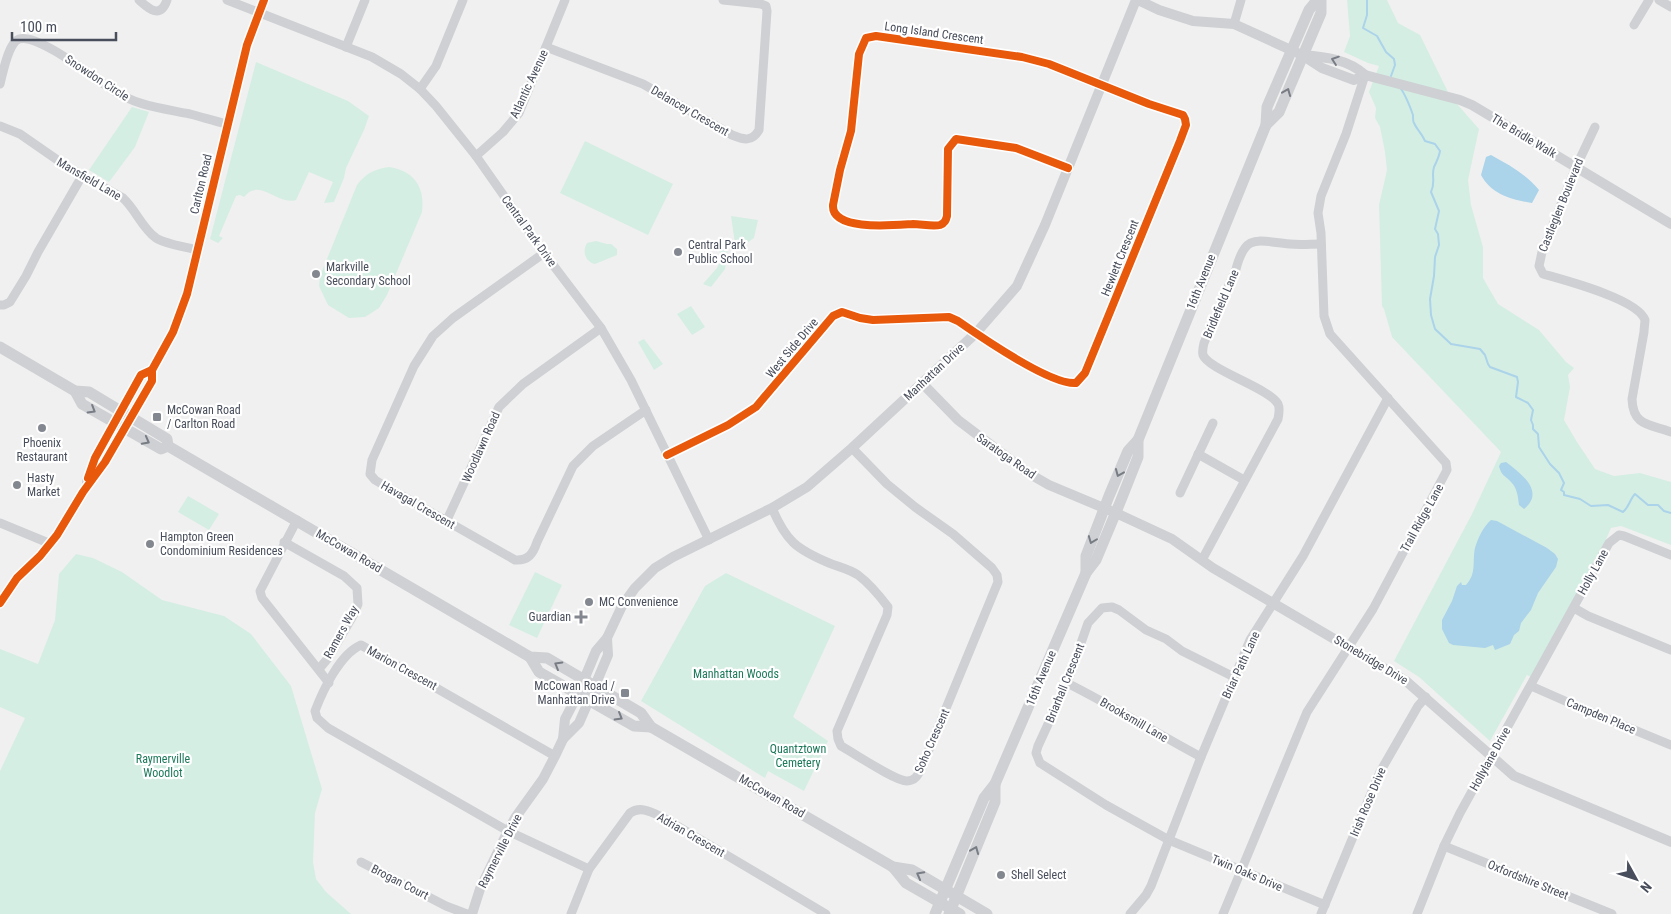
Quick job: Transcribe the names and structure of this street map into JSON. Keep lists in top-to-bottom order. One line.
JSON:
{"streets":{"main road":["16th Avenue","McCowan Road"],"street":["Long Island Crescent","Snowdon Circle","Atlantic Avenue","Delancey Crescent","The Bridle Walk","Mansfield Lane","Carlton Road","Castleglen Boulevard","Central Park Drive","Hewlett Crescent","Bridlefield Lane","West Side Drive","Manhattan Drive","Woodlawn Road","Saratoga Road","Havagal Crescent","Trail Ridge Lane","Holly Lane","Ramers Way","Stonebridge Drive","Briar Path Lane","Marion Crescent","Briarhall Crescent","Campden Place","Brooksmill Lane","Soho Crescent","Hollylane Drive","Irish Rose Drive","Adrian Crescent","Raymerville Drive","Twin Oaks Drive","Oxfordshire Street","Brogan Court"]},"crossings":[["Long Island Crescent","Hewlett Crescent"],["Long Island Crescent","Manhattan Drive"],["Snowdon Circle","Carlton Road"],["Atlantic Avenue","Delancey Crescent"],["Atlantic Avenue","Central Park Drive"],["The Bridle Walk","Castleglen Boulevard"],["The Bridle Walk","16th Avenue"],["The Bridle Walk","Trail Ridge Lane"],["Mansfield Lane","Carlton Road"],["Carlton Road","Central Park Drive"],["Carlton Road","McCowan Road"],["Central Park Drive","West Side Drive"],["Central Park Drive","Manhattan Drive"],["Central Park Drive","Woodlawn Road"],["Central Park Drive","Havagal Crescent"],["Hewlett Crescent","West Side Drive"],["Hewlett Crescent","Manhattan Drive"],["16th Avenue","Saratoga Road"],["16th Avenue","McCowan Road"],["16th Avenue","Stonebridge Drive"],["Bridlefield Lane","Trail Ridge Lane"],["Bridlefield Lane","Stonebridge Drive"],["West Side Drive","Manhattan Drive"],["Manhattan Drive","Saratoga Road"],["Manhattan Drive","McCowan Road"],["Manhattan Drive","Soho Crescent"],["Manhattan Drive","Raymerville Drive"],["Woodlawn Road","Havagal Crescent"],["Saratoga Road","Stonebridge Drive"],["Trail Ridge Lane","Stonebridge Drive"],["Trail Ridge Lane","Briar Path Lane"],["Trail Ridge Lane","Twin Oaks Drive"],["McCowan Road","Ramers Way"],["McCowan Road","Raymerville Drive"],["Holly Lane","Hollylane Drive"],["Ramers Way","Marion Crescent"],["Stonebridge Drive","Briar Path Lane"],["Stonebridge Drive","Hollylane Drive"],["Stonebridge Drive","Irish Rose Drive"],["Briar Path Lane","Briarhall Crescent"],["Briar Path Lane","Brooksmill Lane"],["Briar Path Lane","Twin Oaks Drive"],["Marion Crescent","Raymerville Drive"],["Briarhall Crescent","Brooksmill Lane"],["Briarhall Crescent","Twin Oaks Drive"],["Campden Place","Hollylane Drive"],["Hollylane Drive","Oxfordshire Street"],["Irish Rose Drive","Twin Oaks Drive"]],"parks":["Manhattan Woods","Quantztown Cemetery","Raymerville Woodlot"],"places":{"other":["Central Park Public School","Markville Secondary School","Phoenix Restaurant","Hasty Market","Hampton Green Condominium Residences","MC Convenience","Shell Select"],"transit":["McCowan Road / Carlton Road","McCowan Road / Manhattan Drive"],"health":["Guardian"]},"scale_bar":"100 m","north":"bottom right"}
